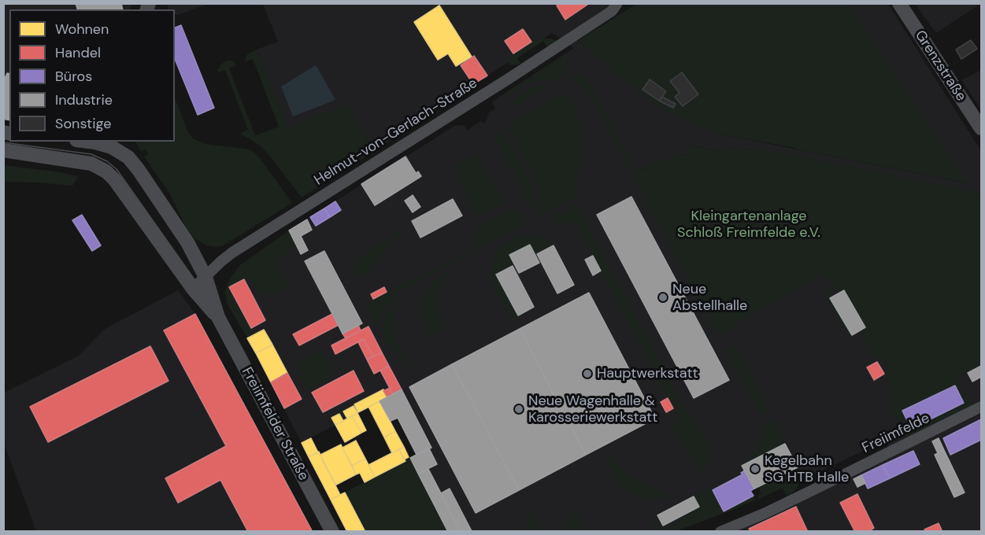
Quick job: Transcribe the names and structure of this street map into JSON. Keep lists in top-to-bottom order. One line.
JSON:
{"streets":{"street":["Grenzstraße","Helmut-von-Gerlach-Straße","Freiimfelder Straße","Freiimfelde"]},"crossings":[["Helmut-von-Gerlach-Straße","Freiimfelder Straße"]],"parks":["Kleingartenanlage Schloß Freimfelde e.V."],"places":["Neue Abstellhalle","Hauptwerkstatt","Neue Wagenhalle & Karosseriewerkstatt","Kegelbahn SG HTB Halle"],"legend":["Wohnen","Handel","Büros","Industrie","Sonstige"]}
